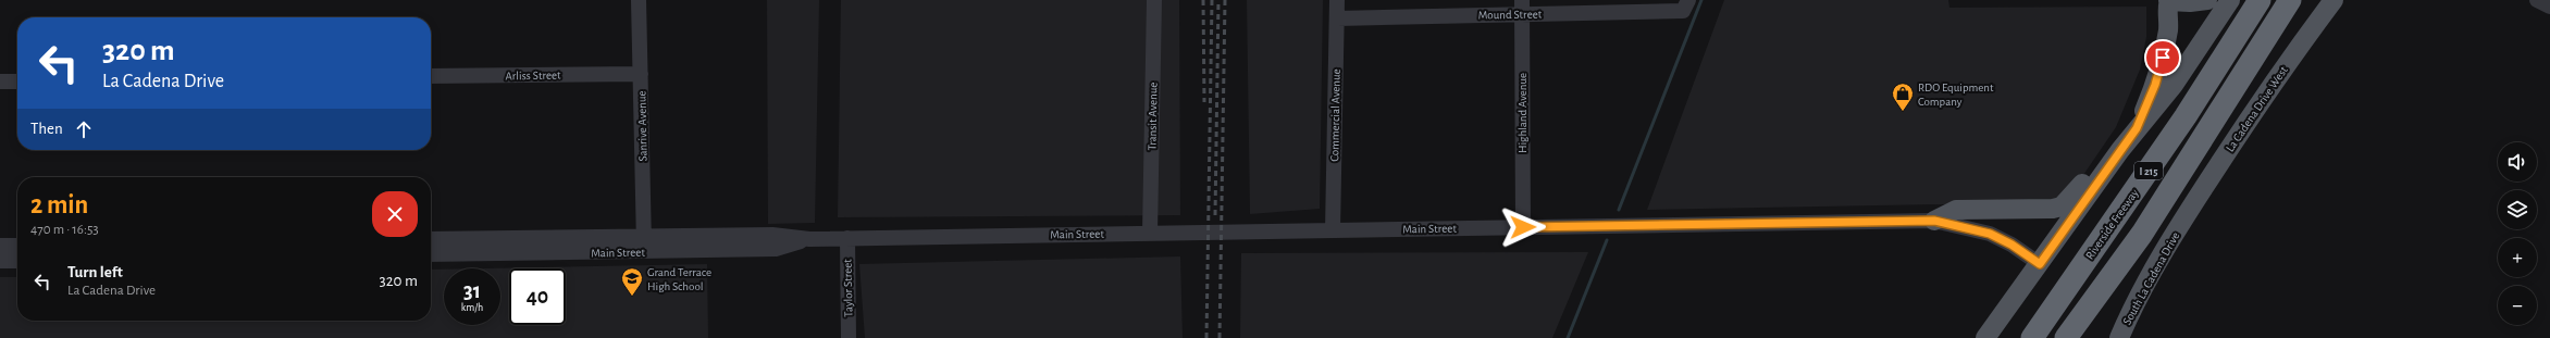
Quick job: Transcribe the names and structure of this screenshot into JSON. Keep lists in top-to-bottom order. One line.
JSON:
{"streets":{"highway":["I 215","Riverside Freeway"],"main road":["La Cadena Drive West","South La Cadena Drive"],"street":["Mound Street","Arliss Street","Highland Avenue","Commercial Avenue","Transit Avenue","Sanrive Avenue","Main Street","Taylor Street"]},"crossings":[["Mound Street","Highland Avenue"],["Mound Street","Commercial Avenue"],["Arliss Street","Sanrive Avenue"],["La Cadena Drive West","South La Cadena Drive"],["Highland Avenue","Main Street"],["Commercial Avenue","Main Street"],["Transit Avenue","Main Street"],["Sanrive Avenue","Main Street"],["Main Street","Taylor Street"]],"places":{"shop":["RDO Equipment Company"],"school or university":["Grand Terrace High School"]},"page":{"turn":["320 m","La Cadena Drive"],"then":"Then","map_buttons":["+","−"],"heading":["2 min","470 m · 16:53"],"list":[{"name":"Turn left","note":"La Cadena Drive","value":"320 m"}],"speed":"31 km/h","limit":"40"}}
